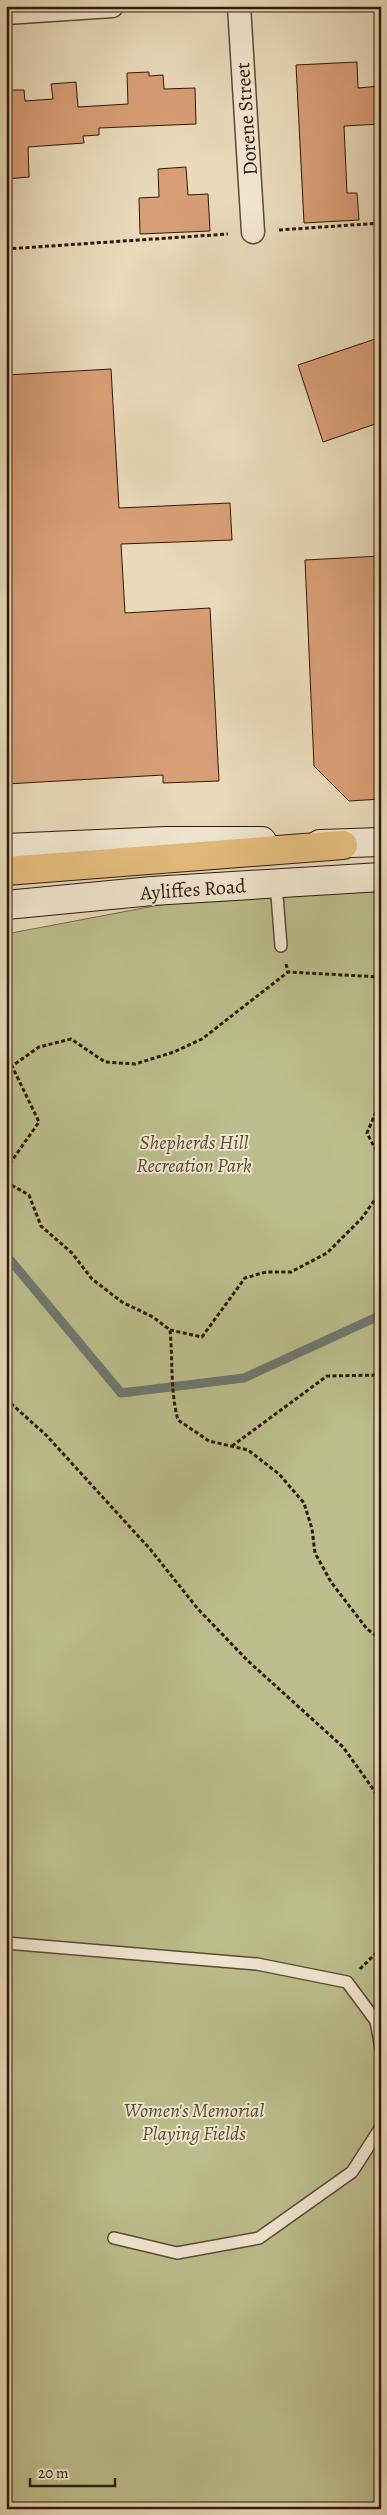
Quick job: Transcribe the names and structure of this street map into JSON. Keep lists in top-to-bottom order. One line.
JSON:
{"streets":{"main road":["Ayliffes Road"],"street":["Dorene Street"]},"parks":["Shepherds Hill Recreation Park","Women's Memorial Playing Fields"],"scale_bar":"20 m"}
